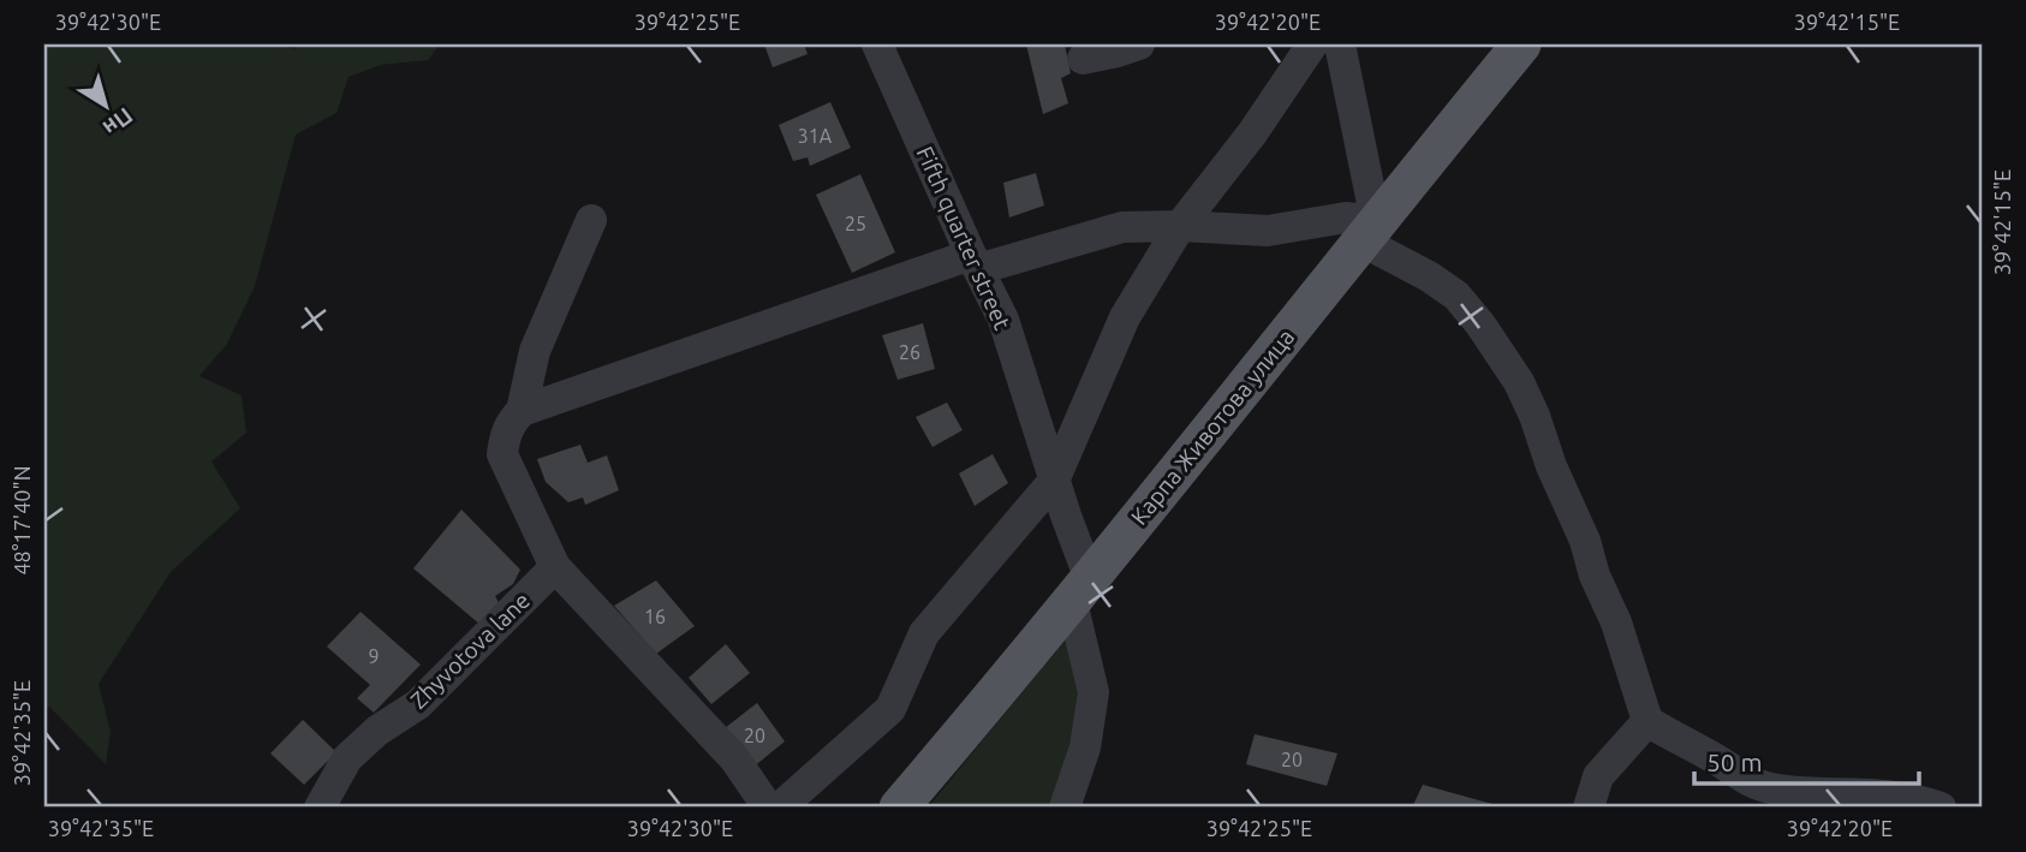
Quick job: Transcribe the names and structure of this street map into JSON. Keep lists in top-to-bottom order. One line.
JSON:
{"streets":{"main road":["Карпа Животова улица"],"street":["Fifth quarter street","Zhyvotova lane"]},"crossings":[["Fifth quarter street","Карпа Животова улица"]],"house_numbers":["31A","25","26","16","9","20","20"],"scale_bar":"50 m","north":"bottom right","coordinates":["39°42'30\"E","39°42'25\"E","39°42'20\"E","39°42'15\"E","48°17'40\"N","39°42'35\"E"]}
